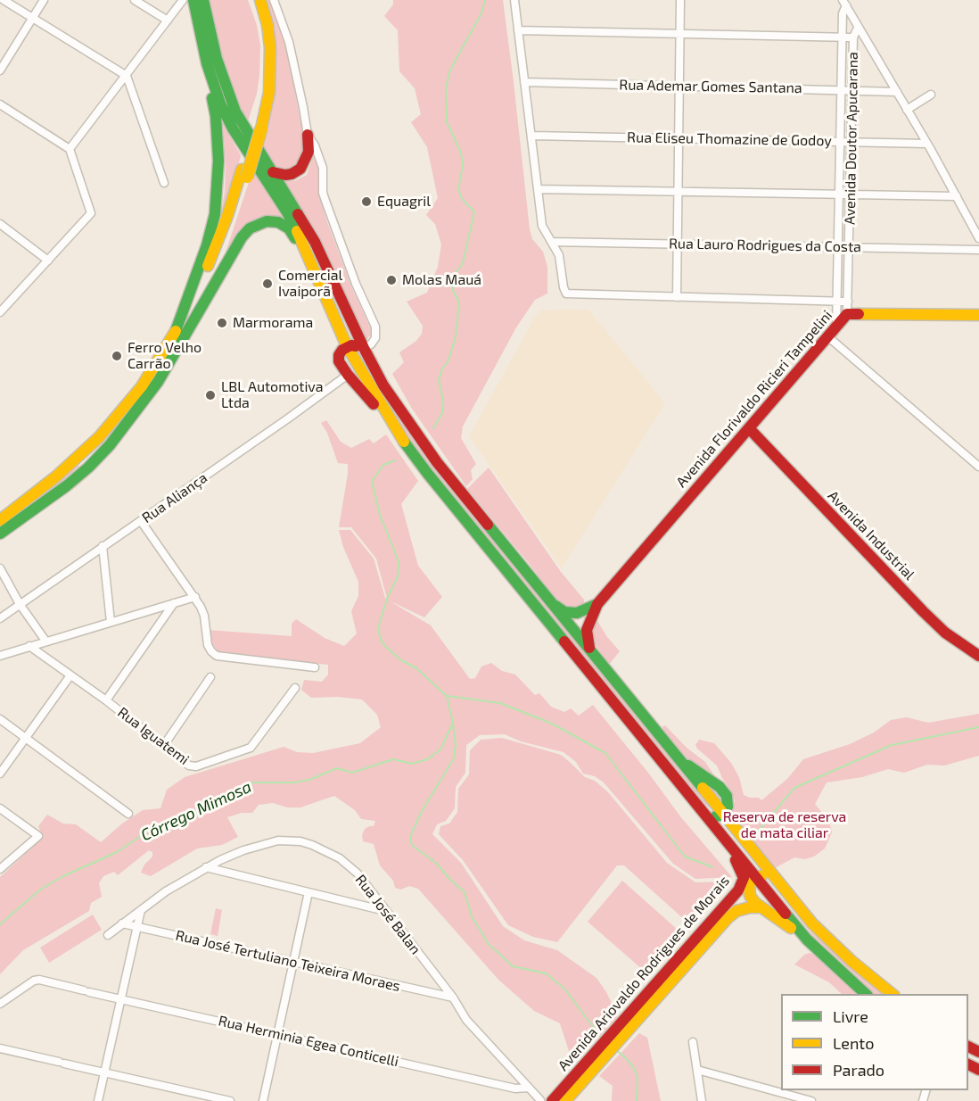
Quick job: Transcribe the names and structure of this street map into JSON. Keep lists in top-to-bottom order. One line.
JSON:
{"streets":{"main road":["Avenida Florivaldo Ricieri Tampelini","Avenida Industrial","Avenida Ariovaldo Rodrigues de Morais"],"street":["Rua Ademar Gomes Santana","Avenida Doutor Apucarana","Rua Eliseu Thomazine de Godoy","Rua Lauro Rodrigues da Costa","Rua Aliança","Rua Iguatemi","Rua José Balan","Rua José Tertuliano Teixeira Moraes","Rua Herminia Egea Conticelli"]},"crossings":[["Rua Ademar Gomes Santana","Avenida Doutor Apucarana"],["Avenida Doutor Apucarana","Rua Eliseu Thomazine de Godoy"],["Avenida Doutor Apucarana","Rua Lauro Rodrigues da Costa"],["Avenida Doutor Apucarana","Avenida Florivaldo Ricieri Tampelini"],["Avenida Florivaldo Ricieri Tampelini","Avenida Industrial"],["Rua José Balan","Rua José Tertuliano Teixeira Moraes"],["Rua José Balan","Avenida Ariovaldo Rodrigues de Morais"],["Rua José Balan","Rua Herminia Egea Conticelli"]],"water":["Córrego Mimosa"],"parks":["Reserva de reserva de mata ciliar"],"places":["Equagril","Molas Mauá","Comercial Ivaiporã","Marmorama","Ferro Velho Carrão","LBL Automotiva Ltda"],"legend":["Livre","Lento","Parado"]}
